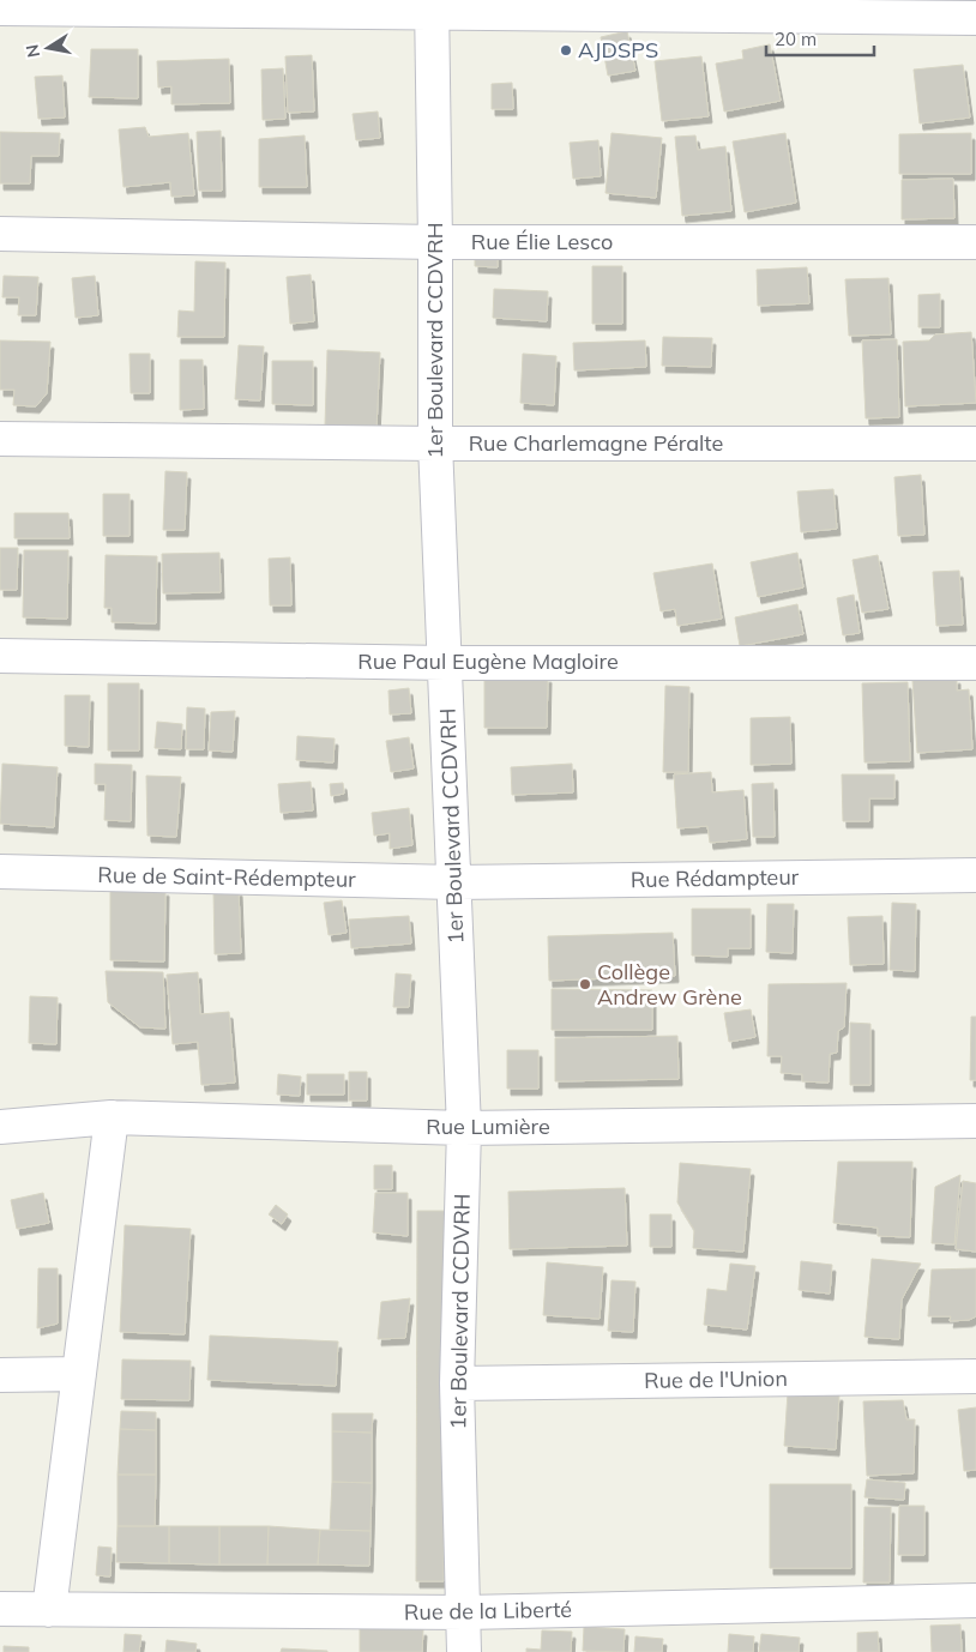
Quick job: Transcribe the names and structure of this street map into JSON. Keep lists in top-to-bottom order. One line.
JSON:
{"streets":{"street":["Rue Élie Lesco","1er Boulevard CCDVRH","Rue Charlemagne Péralte","Rue Paul Eugène Magloire","Rue de Saint-Rédempteur","Rue Rédampteur","Rue Lumière","Rue de l'Union","Rue de la Liberté"]},"crossings":[["Rue Élie Lesco","1er Boulevard CCDVRH"],["1er Boulevard CCDVRH","Rue Charlemagne Péralte"],["1er Boulevard CCDVRH","Rue Paul Eugène Magloire"],["1er Boulevard CCDVRH","Rue de Saint-Rédempteur"],["1er Boulevard CCDVRH","Rue Rédampteur"],["1er Boulevard CCDVRH","Rue Lumière"],["1er Boulevard CCDVRH","Rue de l'Union"],["1er Boulevard CCDVRH","Rue de la Liberté"],["Rue de Saint-Rédempteur","Rue Rédampteur"]],"places":["AJDSPS","Collège Andrew Grène"],"scale_bar":"20 m","north":"left"}
